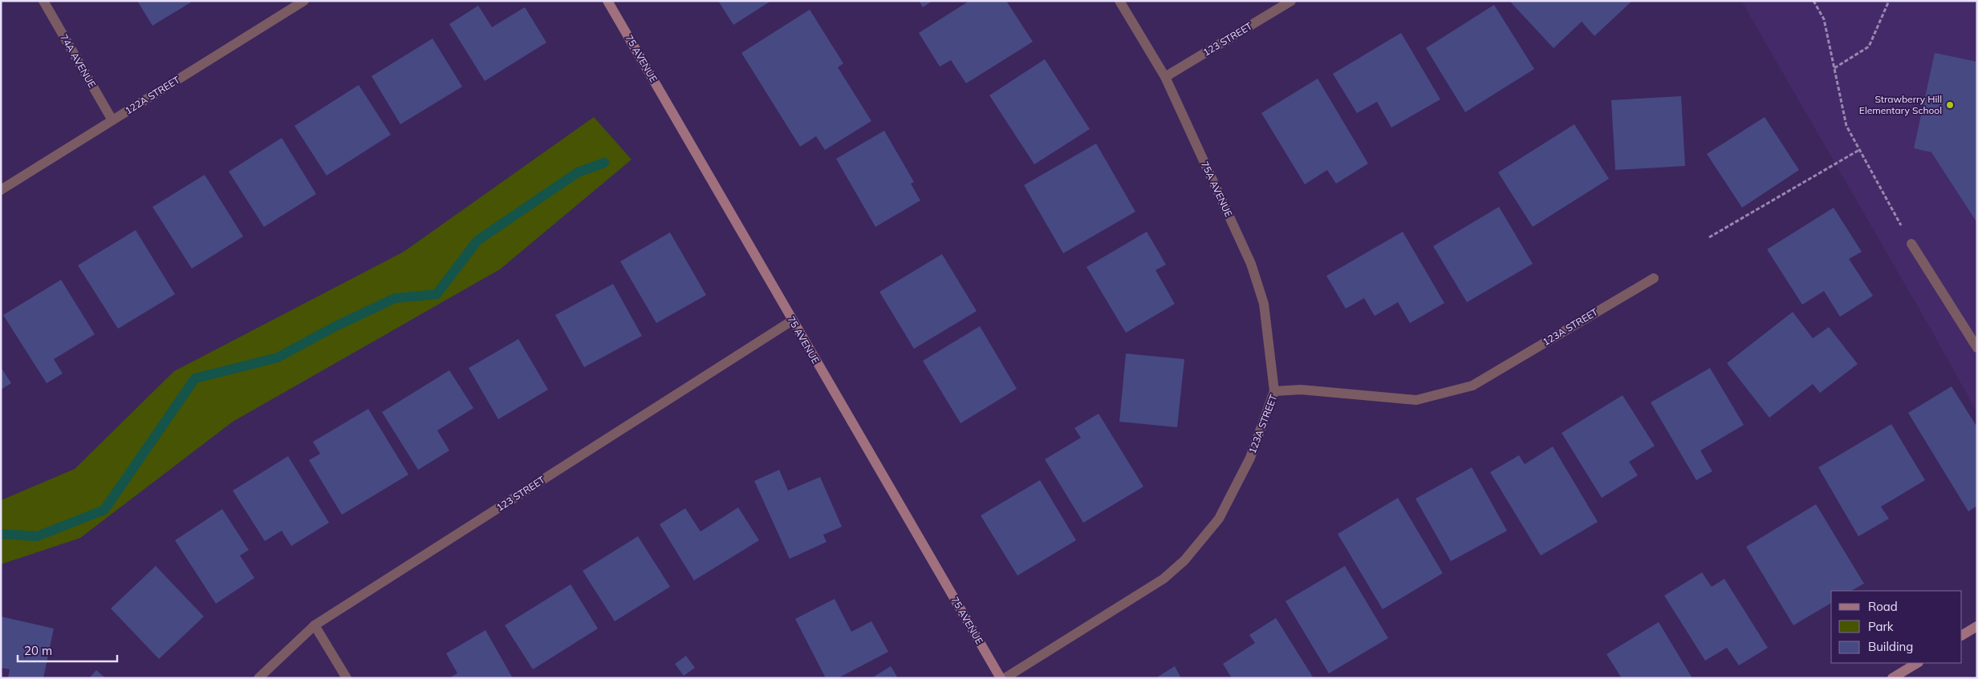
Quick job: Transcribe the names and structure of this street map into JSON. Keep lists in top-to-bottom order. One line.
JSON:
{"streets":{"street":["123 STREET","75 AVENUE","74A AVENUE","122A STREET","75A AVENUE","123A STREET"]},"crossings":[["123 STREET","75 AVENUE"],["123 STREET","75A AVENUE"],["74A AVENUE","122A STREET"],["75A AVENUE","123A STREET"]],"places":["Strawberry Hill Elementary School"],"legend":["Road","Park","Building"],"scale_bar":"20 m"}
